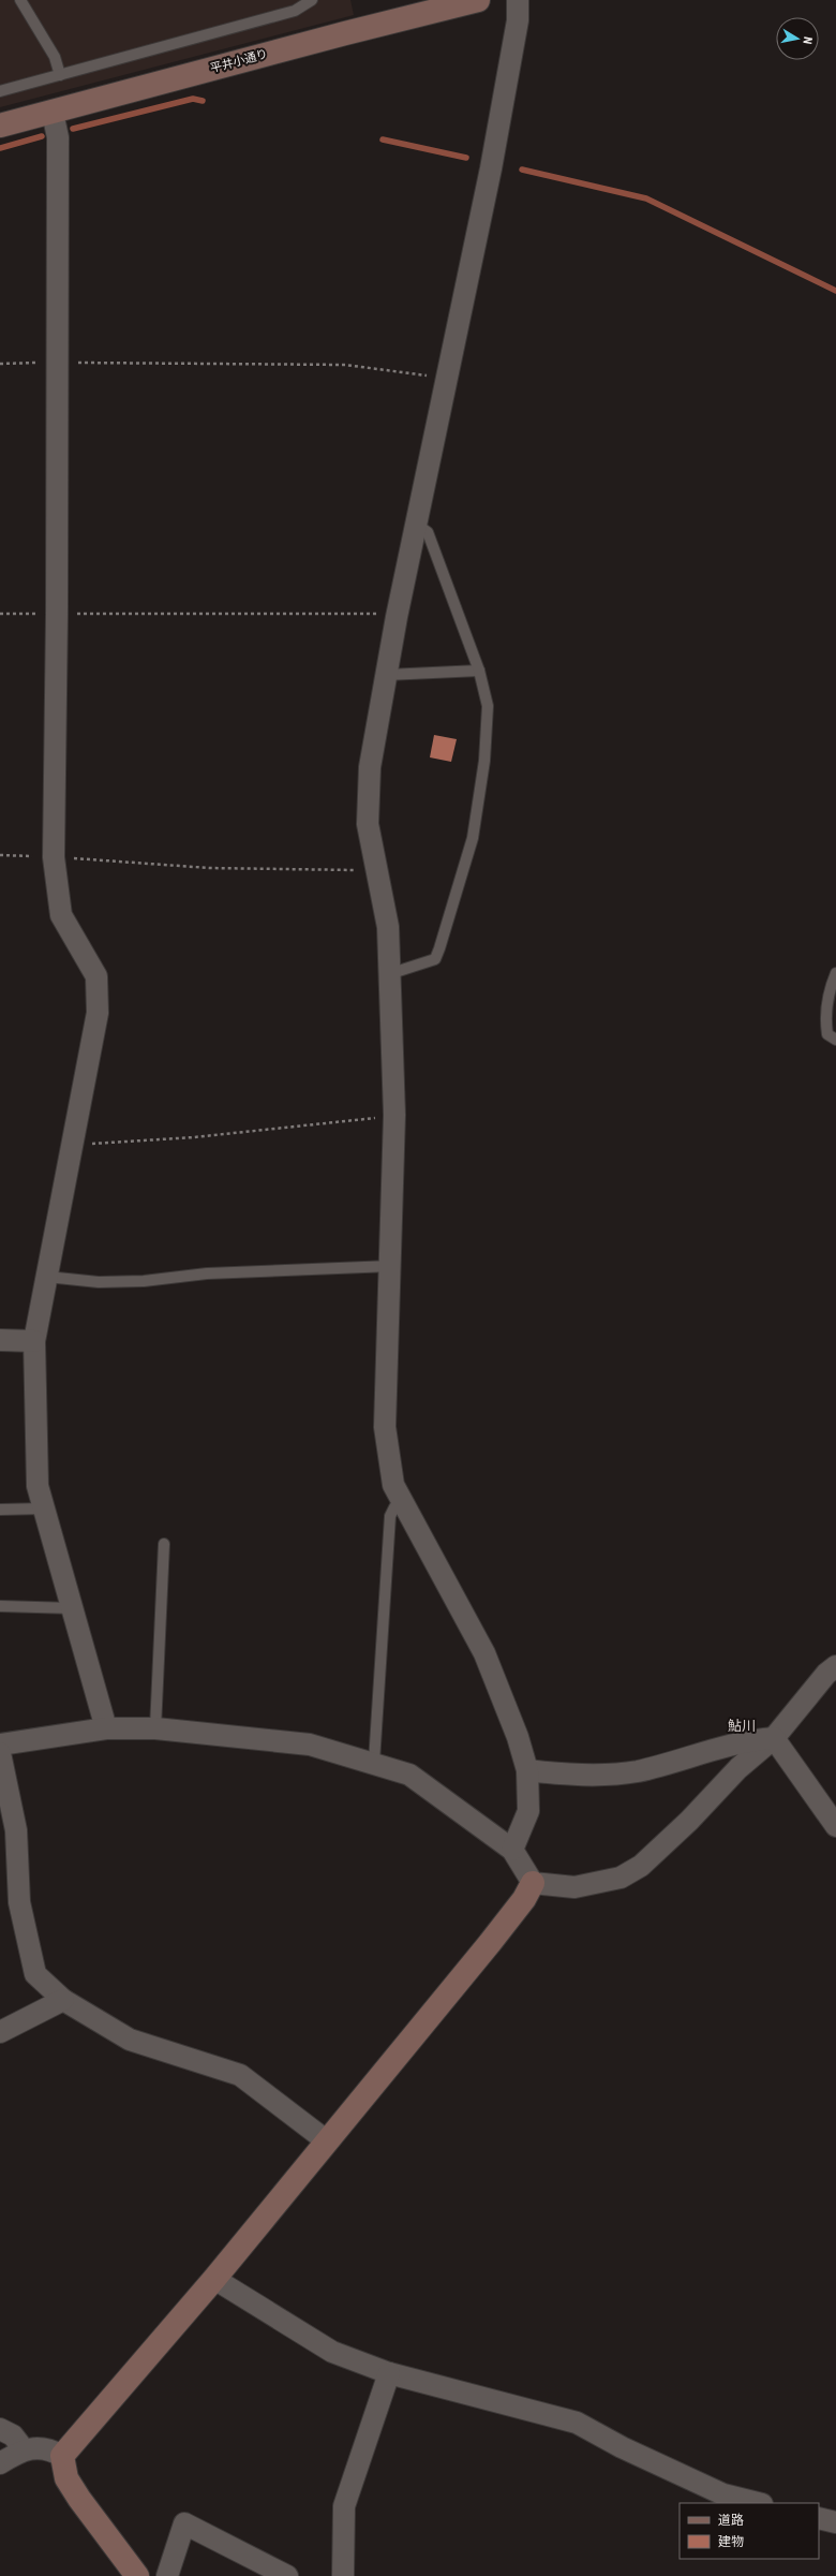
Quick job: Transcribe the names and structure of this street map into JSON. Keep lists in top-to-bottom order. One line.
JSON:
{"streets":{"street":["平井小通り"]},"districts":["鮎川"],"legend":["道路","建物"],"north":"right"}
